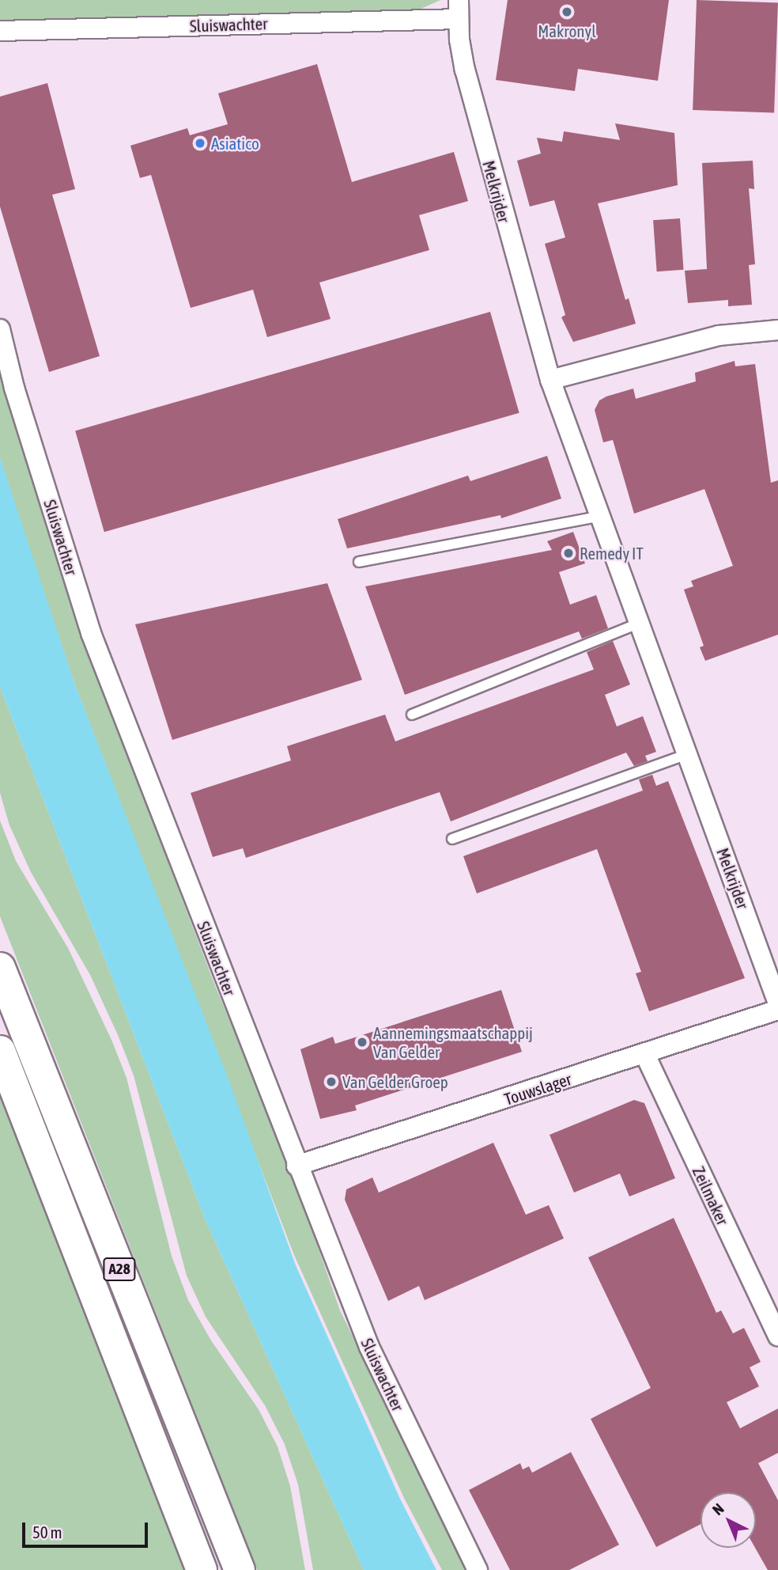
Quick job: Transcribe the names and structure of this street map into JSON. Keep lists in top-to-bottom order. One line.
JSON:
{"streets":{"highway":["A28"],"street":["Sluiswachter","Melkrijder","Touwslager","Zeilmaker"]},"crossings":[["Sluiswachter","Melkrijder"],["Sluiswachter","Touwslager"],["Touwslager","Zeilmaker"]],"places":["Makronyl","Asiatico","Remedy IT","Aannemingsmaatschappij Van Gelder","Van Gelder Groep"],"scale_bar":"50 m","north":"top left"}
